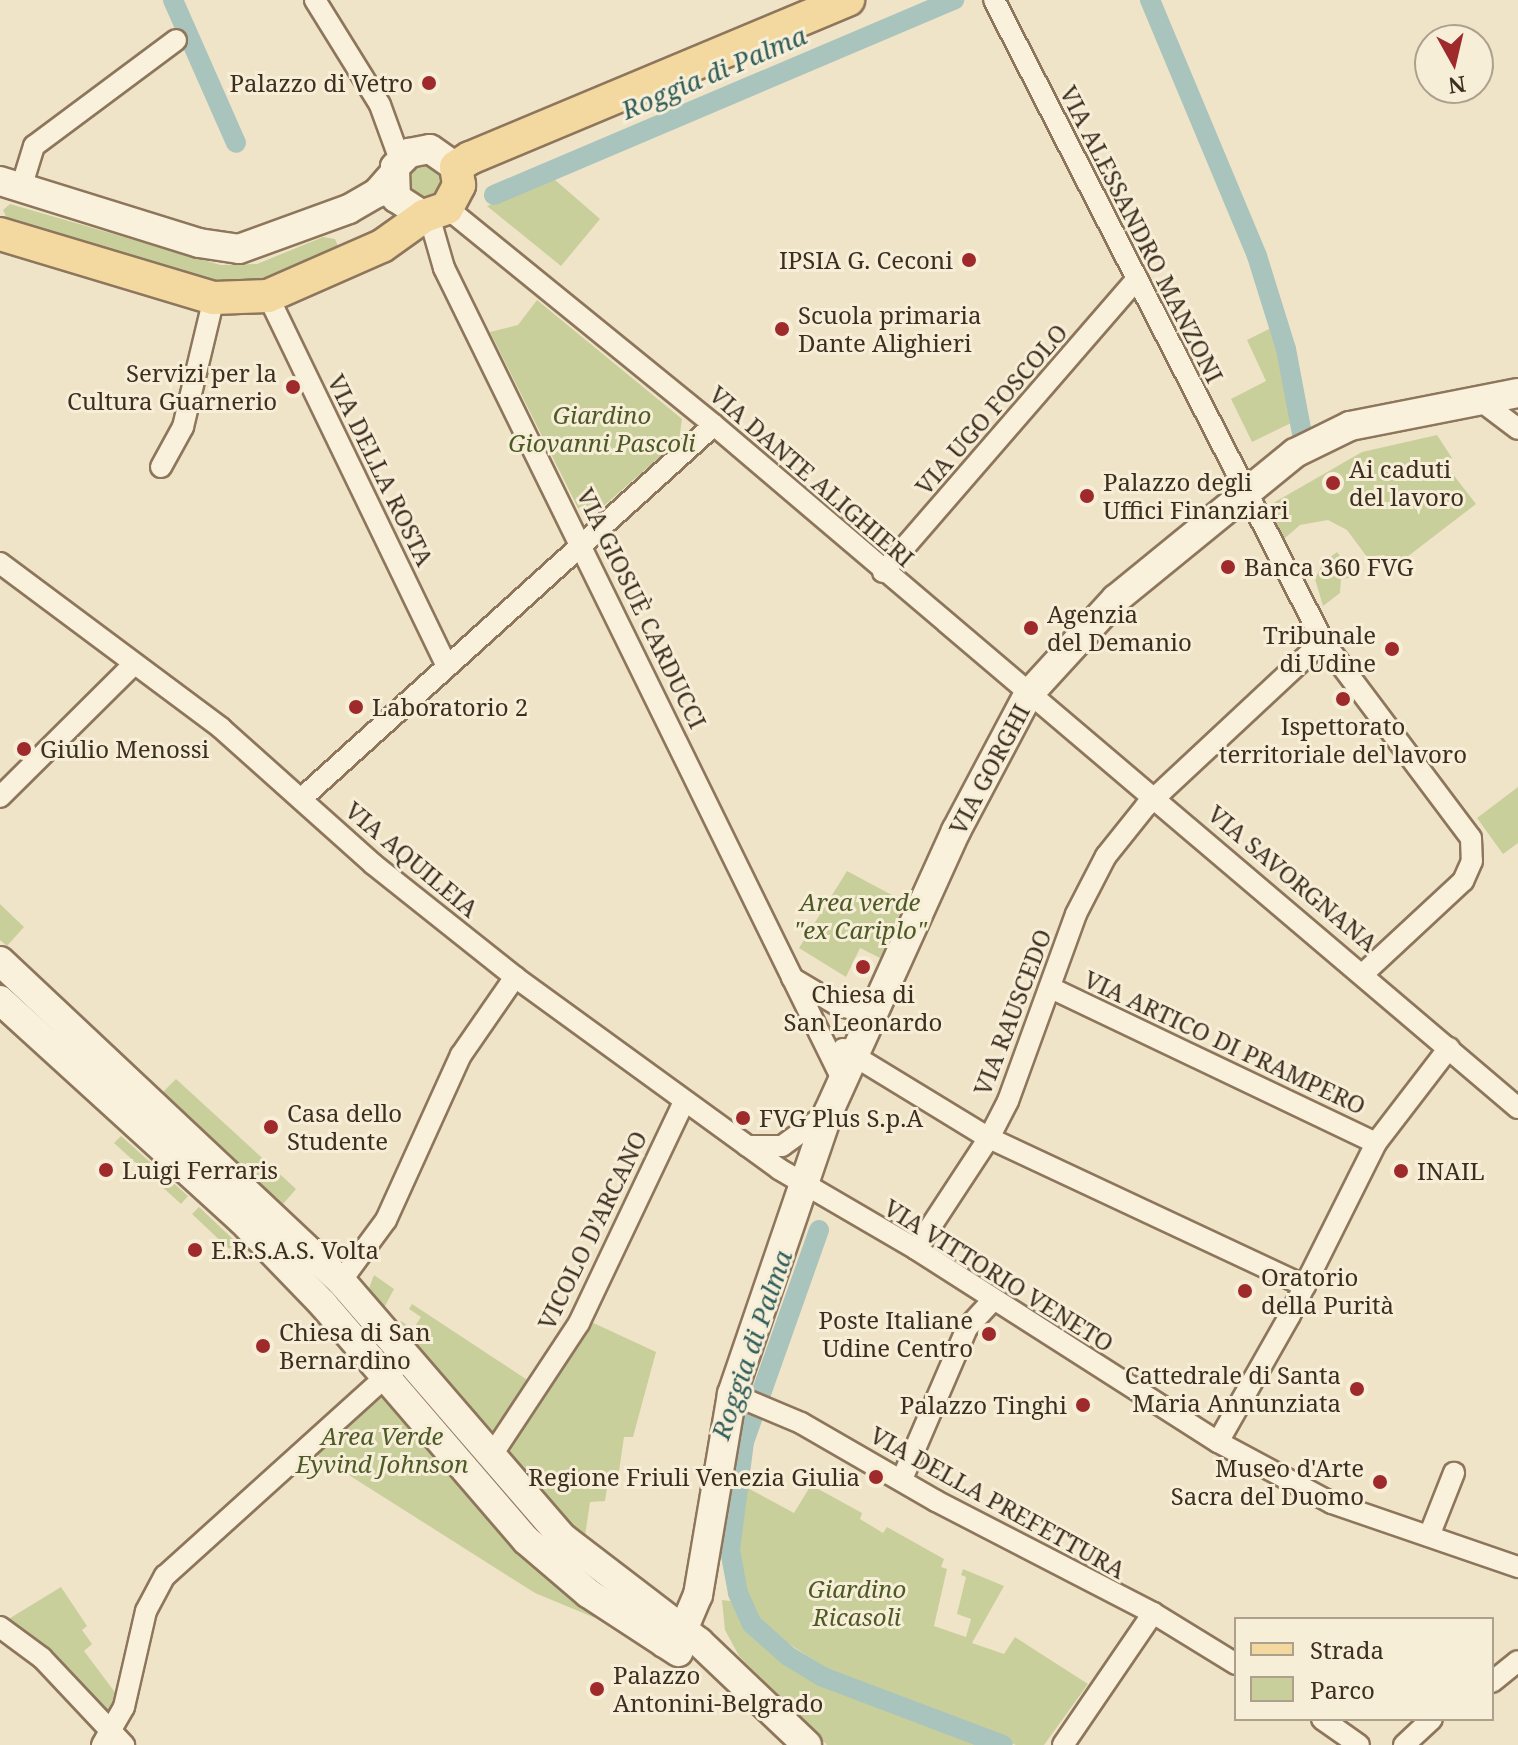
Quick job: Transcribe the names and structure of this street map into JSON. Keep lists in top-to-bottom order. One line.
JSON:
{"streets":{"street":["VIA ALESSANDRO MANZONI","VIA UGO FOSCOLO","VIA DELLA ROSTA","VIA DANTE ALIGHIERI","VIA GIOSUÈ CARDUCCI","VIA GORGHI","VIA AQUILEIA","VIA SAVORGNANA","VIA RAUSCEDO","VIA ARTICO DI PRAMPERO","VICOLO D'ARCANO","VIA VITTORIO VENETO","VIA DELLA PREFETTURA"]},"crossings":[["VIA ALESSANDRO MANZONI","VIA UGO FOSCOLO"],["VIA ALESSANDRO MANZONI","VIA GORGHI"],["VIA ALESSANDRO MANZONI","VIA SAVORGNANA"],["VIA ALESSANDRO MANZONI","VIA RAUSCEDO"],["VIA UGO FOSCOLO","VIA DANTE ALIGHIERI"],["VIA DANTE ALIGHIERI","VIA GIOSUÈ CARDUCCI"],["VIA DANTE ALIGHIERI","VIA GORGHI"],["VIA DANTE ALIGHIERI","VIA SAVORGNANA"],["VIA GIOSUÈ CARDUCCI","VIA GORGHI"],["VIA GIOSUÈ CARDUCCI","VIA RAUSCEDO"],["VIA GORGHI","VIA AQUILEIA"],["VIA GORGHI","VIA SAVORGNANA"],["VIA GORGHI","VIA VITTORIO VENETO"],["VIA GORGHI","VIA DELLA PREFETTURA"],["VIA AQUILEIA","VICOLO D'ARCANO"],["VIA AQUILEIA","VIA VITTORIO VENETO"],["VIA SAVORGNANA","VIA RAUSCEDO"],["VIA RAUSCEDO","VIA ARTICO DI PRAMPERO"],["VIA RAUSCEDO","VIA VITTORIO VENETO"]],"water":["Roggia di Palma"],"parks":["Giardino Giovanni Pascoli","Area verde \"ex Cariplo\"","Area Verde Eyvind Johnson","Giardino Ricasoli"],"places":["Palazzo di Vetro","IPSIA G. Ceconi","Scuola primaria Dante Alighieri","Servizi per la Cultura Guarnerio","Ai caduti del lavoro","Palazzo degli Uffici Finanziari","Banca 360 FVG","Agenzia del Demanio","Tribunale di Udine","Ispettorato territoriale del lavoro","Laboratorio 2","Giulio Menossi","Chiesa di San Leonardo","FVG Plus S.p.A","Casa dello Studente","Luigi Ferraris","INAIL","E.R.S.A.S. Volta","Oratorio della Purità","Poste Italiane Udine Centro","Chiesa di San Bernardino","Cattedrale di Santa Maria Annunziata","Palazzo Tinghi","Regione Friuli Venezia Giulia","Museo d'Arte Sacra del Duomo","Palazzo Antonini-Belgrado"],"legend":["Strada","Parco"],"north":"bottom"}
